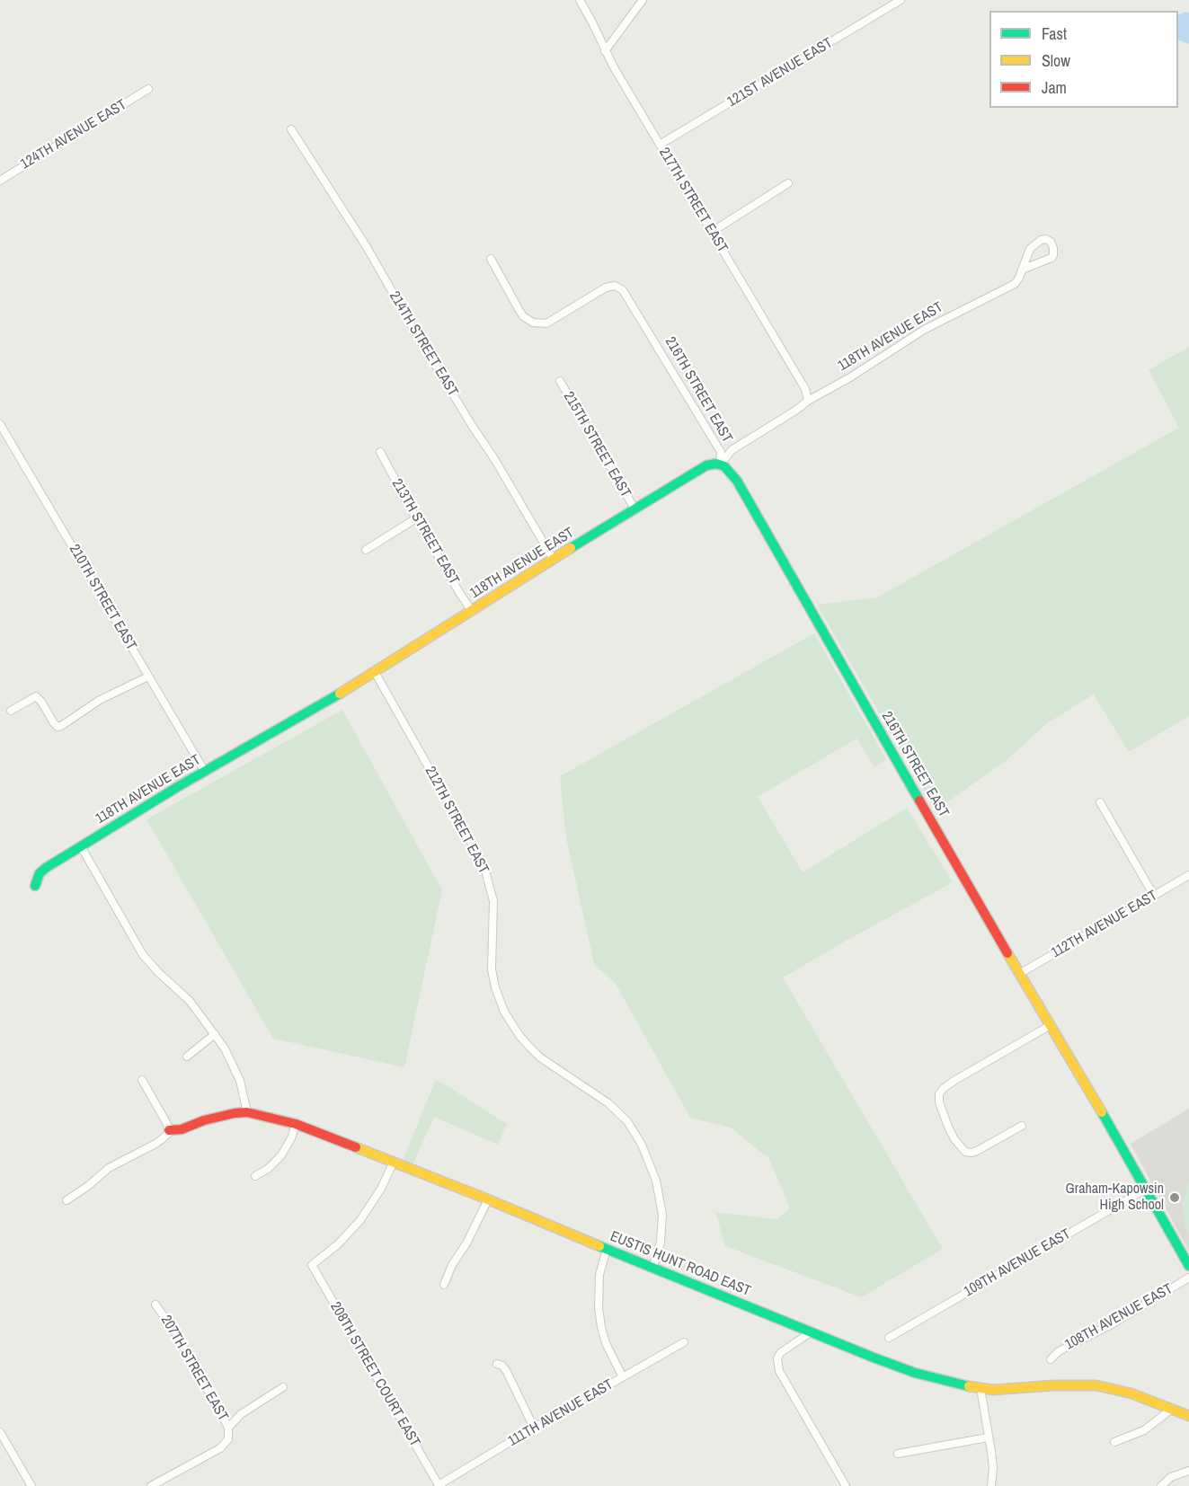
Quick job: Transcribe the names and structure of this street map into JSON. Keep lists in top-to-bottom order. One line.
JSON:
{"streets":{"street":["121ST AVENUE EAST","124TH AVENUE EAST","217TH STREET EAST","118TH AVENUE EAST","214TH STREET EAST","216TH STREET EAST","215TH STREET EAST","213TH STREET EAST","210TH STREET EAST","212TH STREET EAST","112TH AVENUE EAST","109TH AVENUE EAST","EUSTIS HUNT ROAD EAST","108TH AVENUE EAST","207TH STREET EAST","208TH STREET COURT EAST","111TH AVENUE EAST"]},"crossings":[["121ST AVENUE EAST","217TH STREET EAST"],["217TH STREET EAST","118TH AVENUE EAST"],["118TH AVENUE EAST","214TH STREET EAST"],["118TH AVENUE EAST","216TH STREET EAST"],["118TH AVENUE EAST","215TH STREET EAST"],["118TH AVENUE EAST","213TH STREET EAST"],["118TH AVENUE EAST","210TH STREET EAST"],["118TH AVENUE EAST","212TH STREET EAST"],["216TH STREET EAST","112TH AVENUE EAST"],["216TH STREET EAST","109TH AVENUE EAST"],["212TH STREET EAST","EUSTIS HUNT ROAD EAST"],["EUSTIS HUNT ROAD EAST","208TH STREET COURT EAST"],["208TH STREET COURT EAST","111TH AVENUE EAST"]],"places":["Graham-Kapowsin High School"],"legend":["Fast","Slow","Jam"]}
